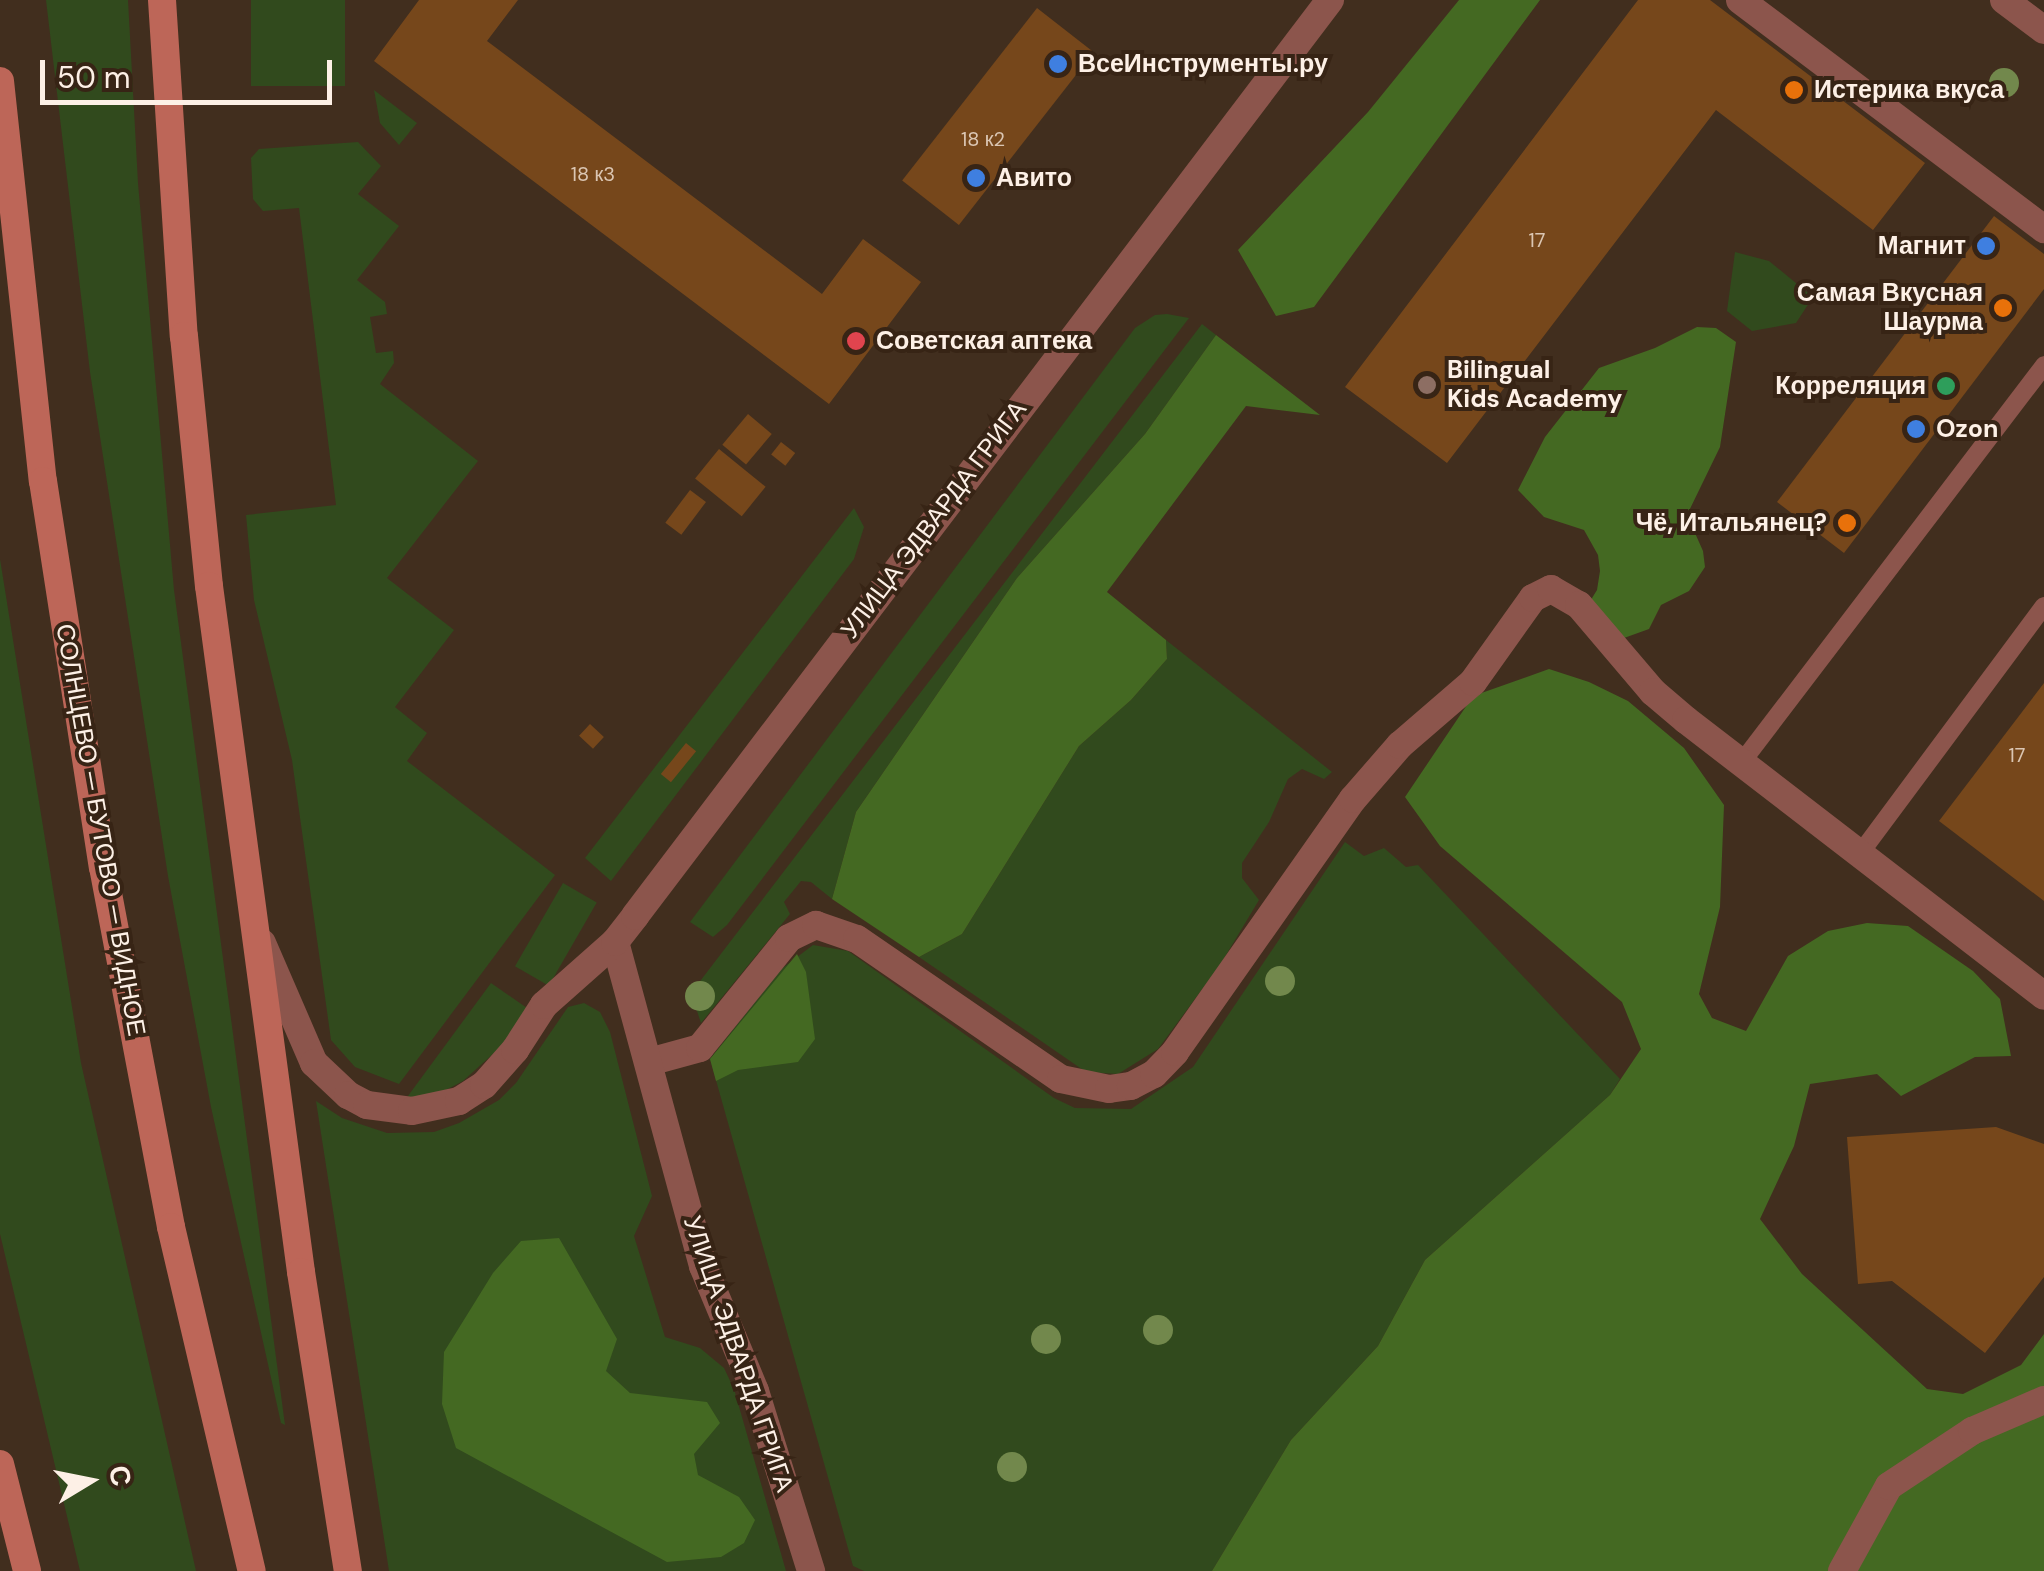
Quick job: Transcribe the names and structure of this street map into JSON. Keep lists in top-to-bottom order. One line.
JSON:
{"streets":{"main road":["СОЛНЦЕВО — БУТОВО — ВИДНОЕ"],"street":["УЛИЦА ЭДВАРДА ГРИГА"]},"places":["ВсеИнструменты.ру","Истерика вкуса","Авито","Магнит","Самая Вкусная Шаурма","Советская аптека","Bilingual Kids Academy","Корреляция","Ozon","Чё, Итальянец?"],"house_numbers":["18 к2","18 к3","17","17"],"scale_bar":"50 m","north":"right"}
